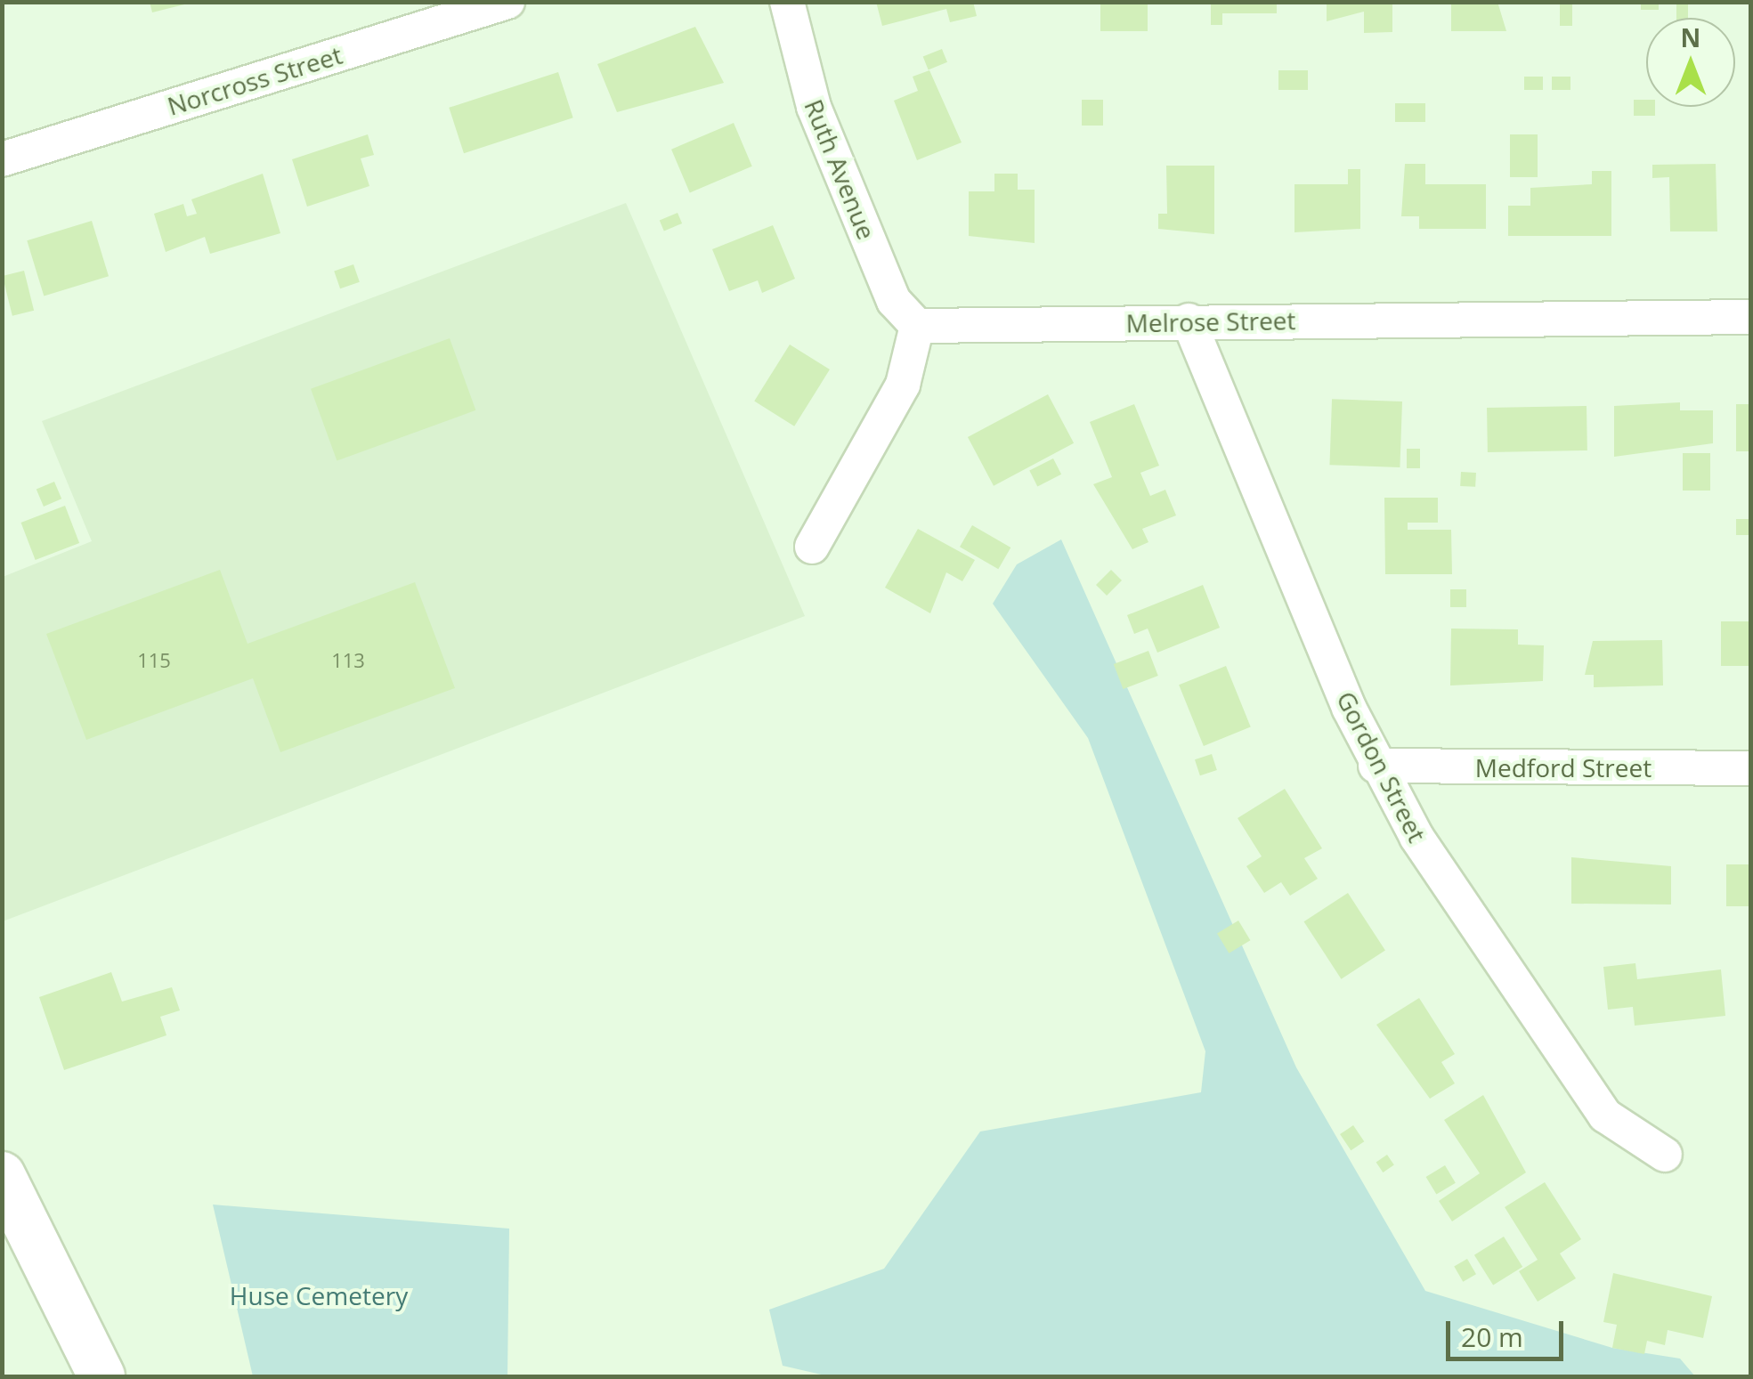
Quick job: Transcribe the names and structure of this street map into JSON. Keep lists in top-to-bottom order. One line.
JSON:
{"streets":{"street":["Norcross Street","Ruth Avenue","Melrose Street","Gordon Street","Medford Street"]},"crossings":[["Ruth Avenue","Melrose Street"],["Melrose Street","Gordon Street"],["Gordon Street","Medford Street"]],"parks":["Huse Cemetery"],"house_numbers":["115","113"],"scale_bar":"20 m","north":"top"}
